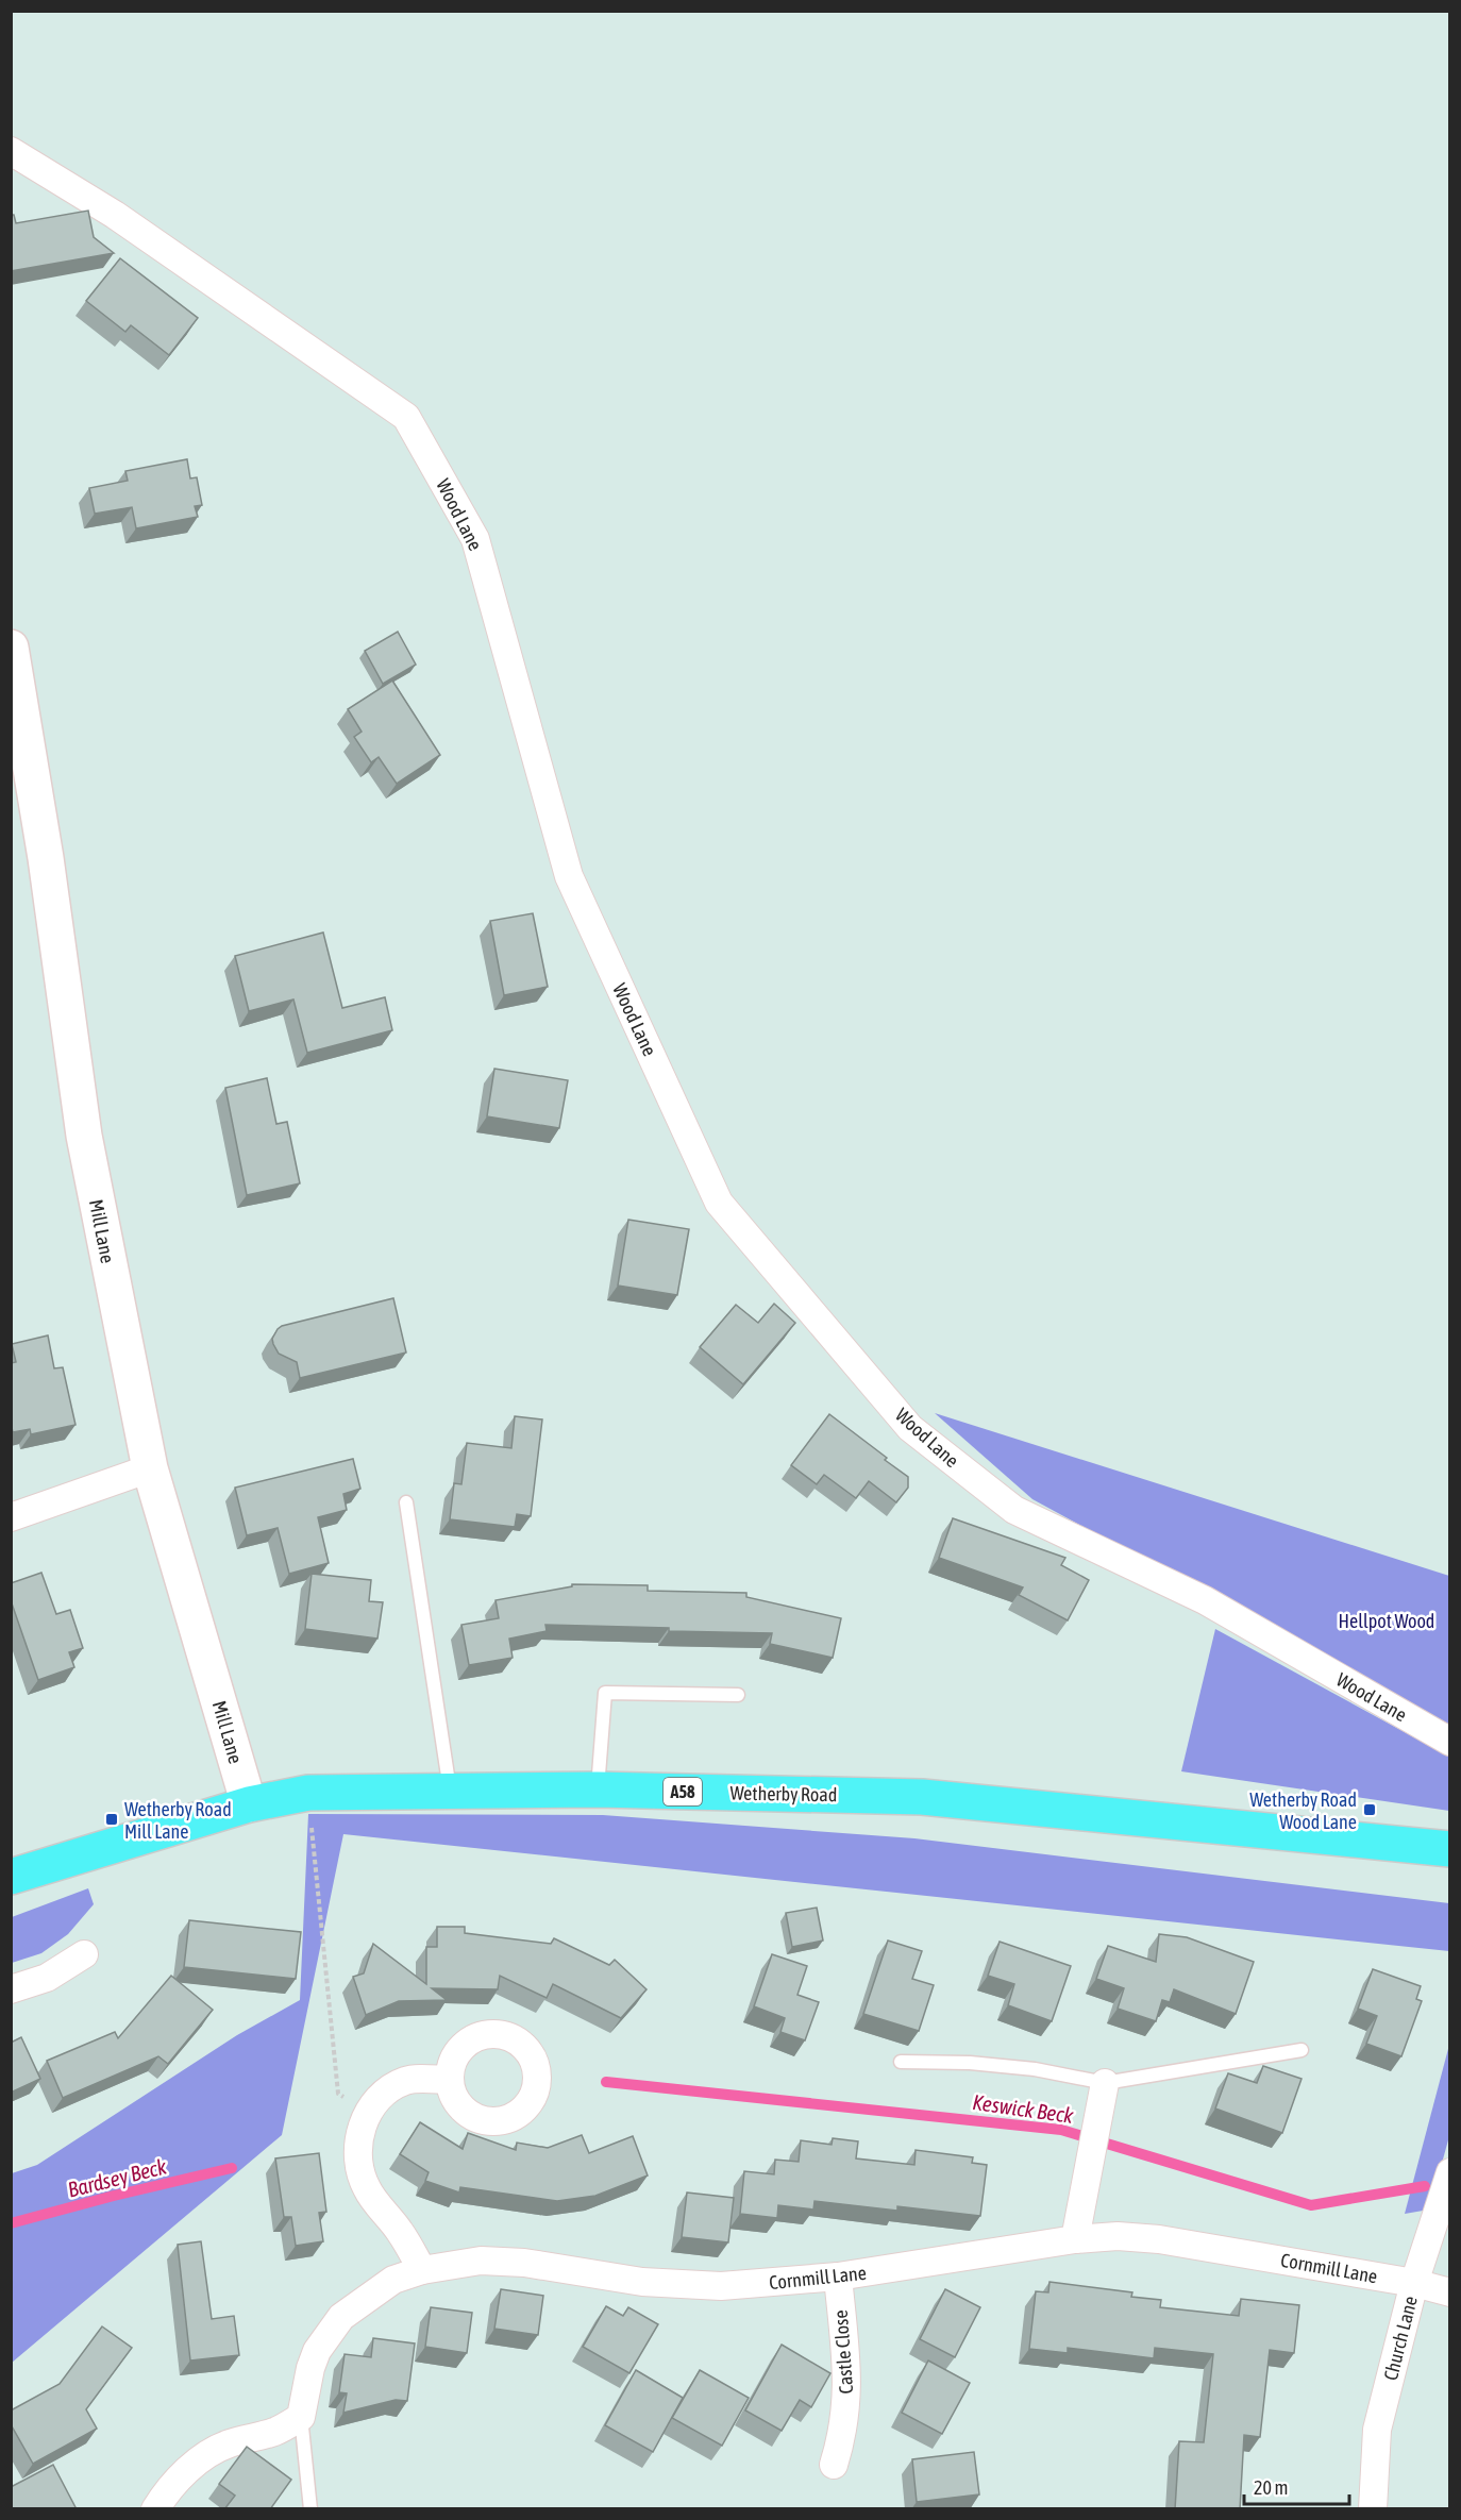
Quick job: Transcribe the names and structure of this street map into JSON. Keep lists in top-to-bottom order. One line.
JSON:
{"streets":{"main road":["A58","Wetherby Road"],"street":["Wood Lane","Mill Lane","Cornmill Lane","Church Lane","Castle Close"]},"crossings":[["Mill Lane","Wetherby Road"],["Cornmill Lane","Church Lane"],["Cornmill Lane","Castle Close"]],"water":["Keswick Beck","Bardsey Beck"],"parks":["Hellpot Wood"],"places":{"transit":["Wetherby Road Wood Lane","Wetherby Road Mill Lane"]},"scale_bar":"20 m"}
